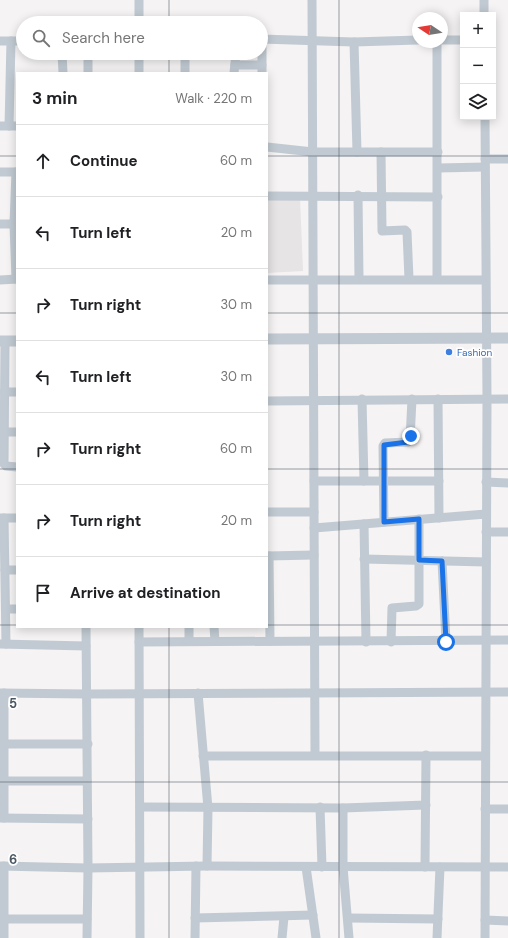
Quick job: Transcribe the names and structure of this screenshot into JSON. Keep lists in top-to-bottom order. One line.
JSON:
{"places":["Fashion"],"north":"left","page":{"map_buttons":["+","−"],"search":"Search here","heading":["3 min","Walk · 220 m"],"list":[["Continue","60 m"],["Turn left","20 m"],["Turn right","30 m"],["Turn left","30 m"],["Turn right","60 m"],["Turn right","20 m"],"Arrive at destination"]},"grid":{"rows":["5","6"]}}
